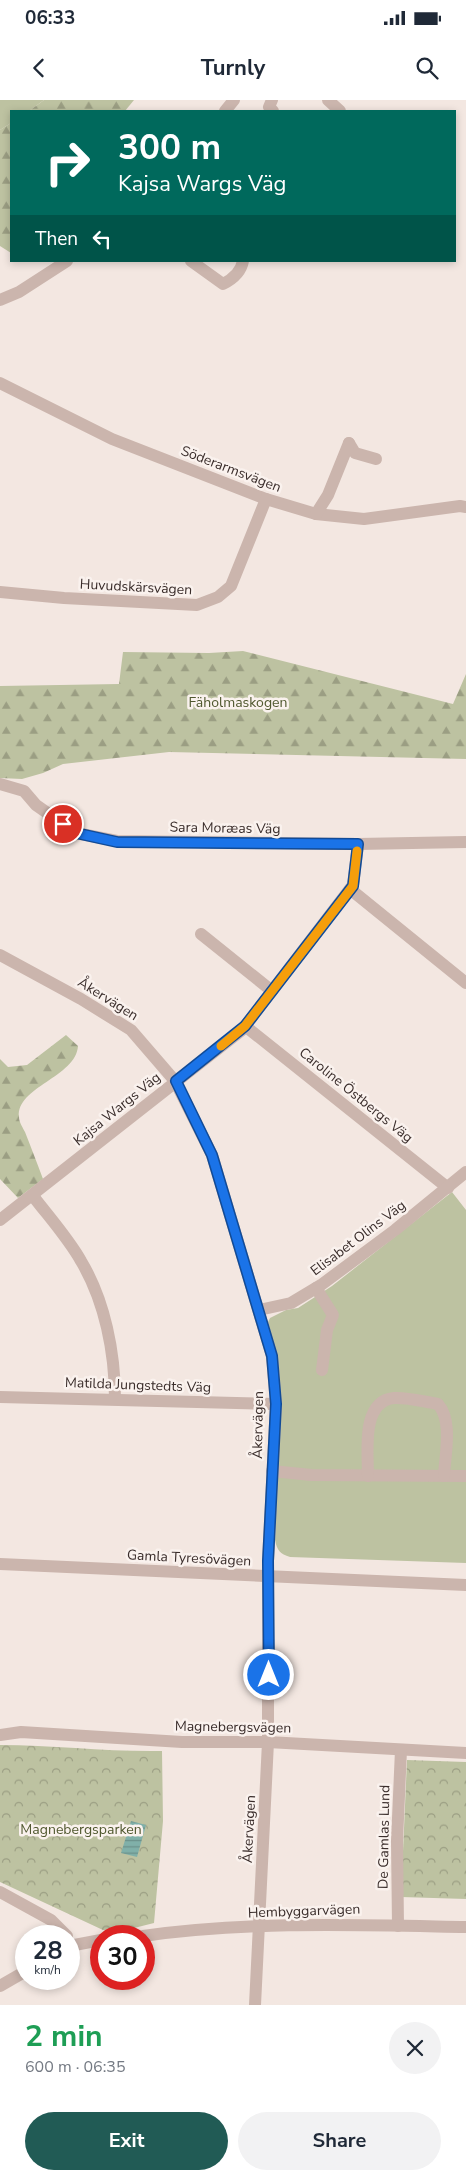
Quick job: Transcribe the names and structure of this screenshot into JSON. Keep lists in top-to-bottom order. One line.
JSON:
{"streets":{"street":["Söderarmsvägen","Huvudskärsvägen","Sara Moræas Väg","Åkervägen","Caroline Östbergs Väg","Kajsa Wargs Väg","Elisabet Olins Väg","Matilda Jungstedts Väg","Gamla Tyresövägen","Magnebergsvägen","De Gamlas Lund","Hembyggarvägen"]},"crossings":[["Söderarmsvägen","Huvudskärsvägen"],["Sara Moræas Väg","Kajsa Wargs Väg"],["Åkervägen","Kajsa Wargs Väg"],["Åkervägen","Elisabet Olins Väg"],["Åkervägen","Matilda Jungstedts Väg"],["Åkervägen","Gamla Tyresövägen"],["Åkervägen","Magnebergsvägen"],["Åkervägen","Hembyggarvägen"],["Caroline Östbergs Väg","Kajsa Wargs Väg"],["Caroline Östbergs Väg","Elisabet Olins Väg"],["Magnebergsvägen","De Gamlas Lund"],["De Gamlas Lund","Hembyggarvägen"]],"parks":["Fäholmaskogen","Magnebergsparken"],"page":{"status":"06:33","header":"Turnly","turn":["300 m","Kajsa Wargs Väg"],"then":"Then","speed":"28 km/h","limit":"30","heading":["2 min","600 m · 06:35"],"buttons":["Exit","Share"]}}
